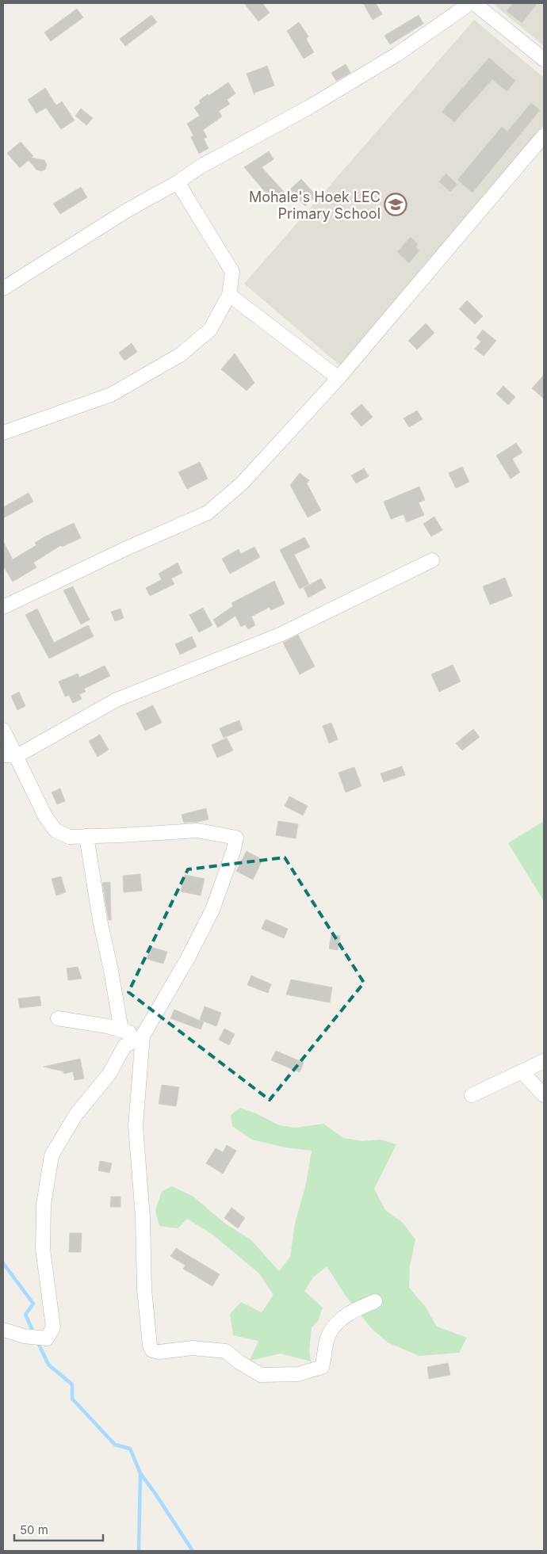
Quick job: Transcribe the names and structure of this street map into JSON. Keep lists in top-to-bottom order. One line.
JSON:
{"places":{"school or university":["Mohale's Hoek LEC Primary School"]},"scale_bar":"50 m"}
